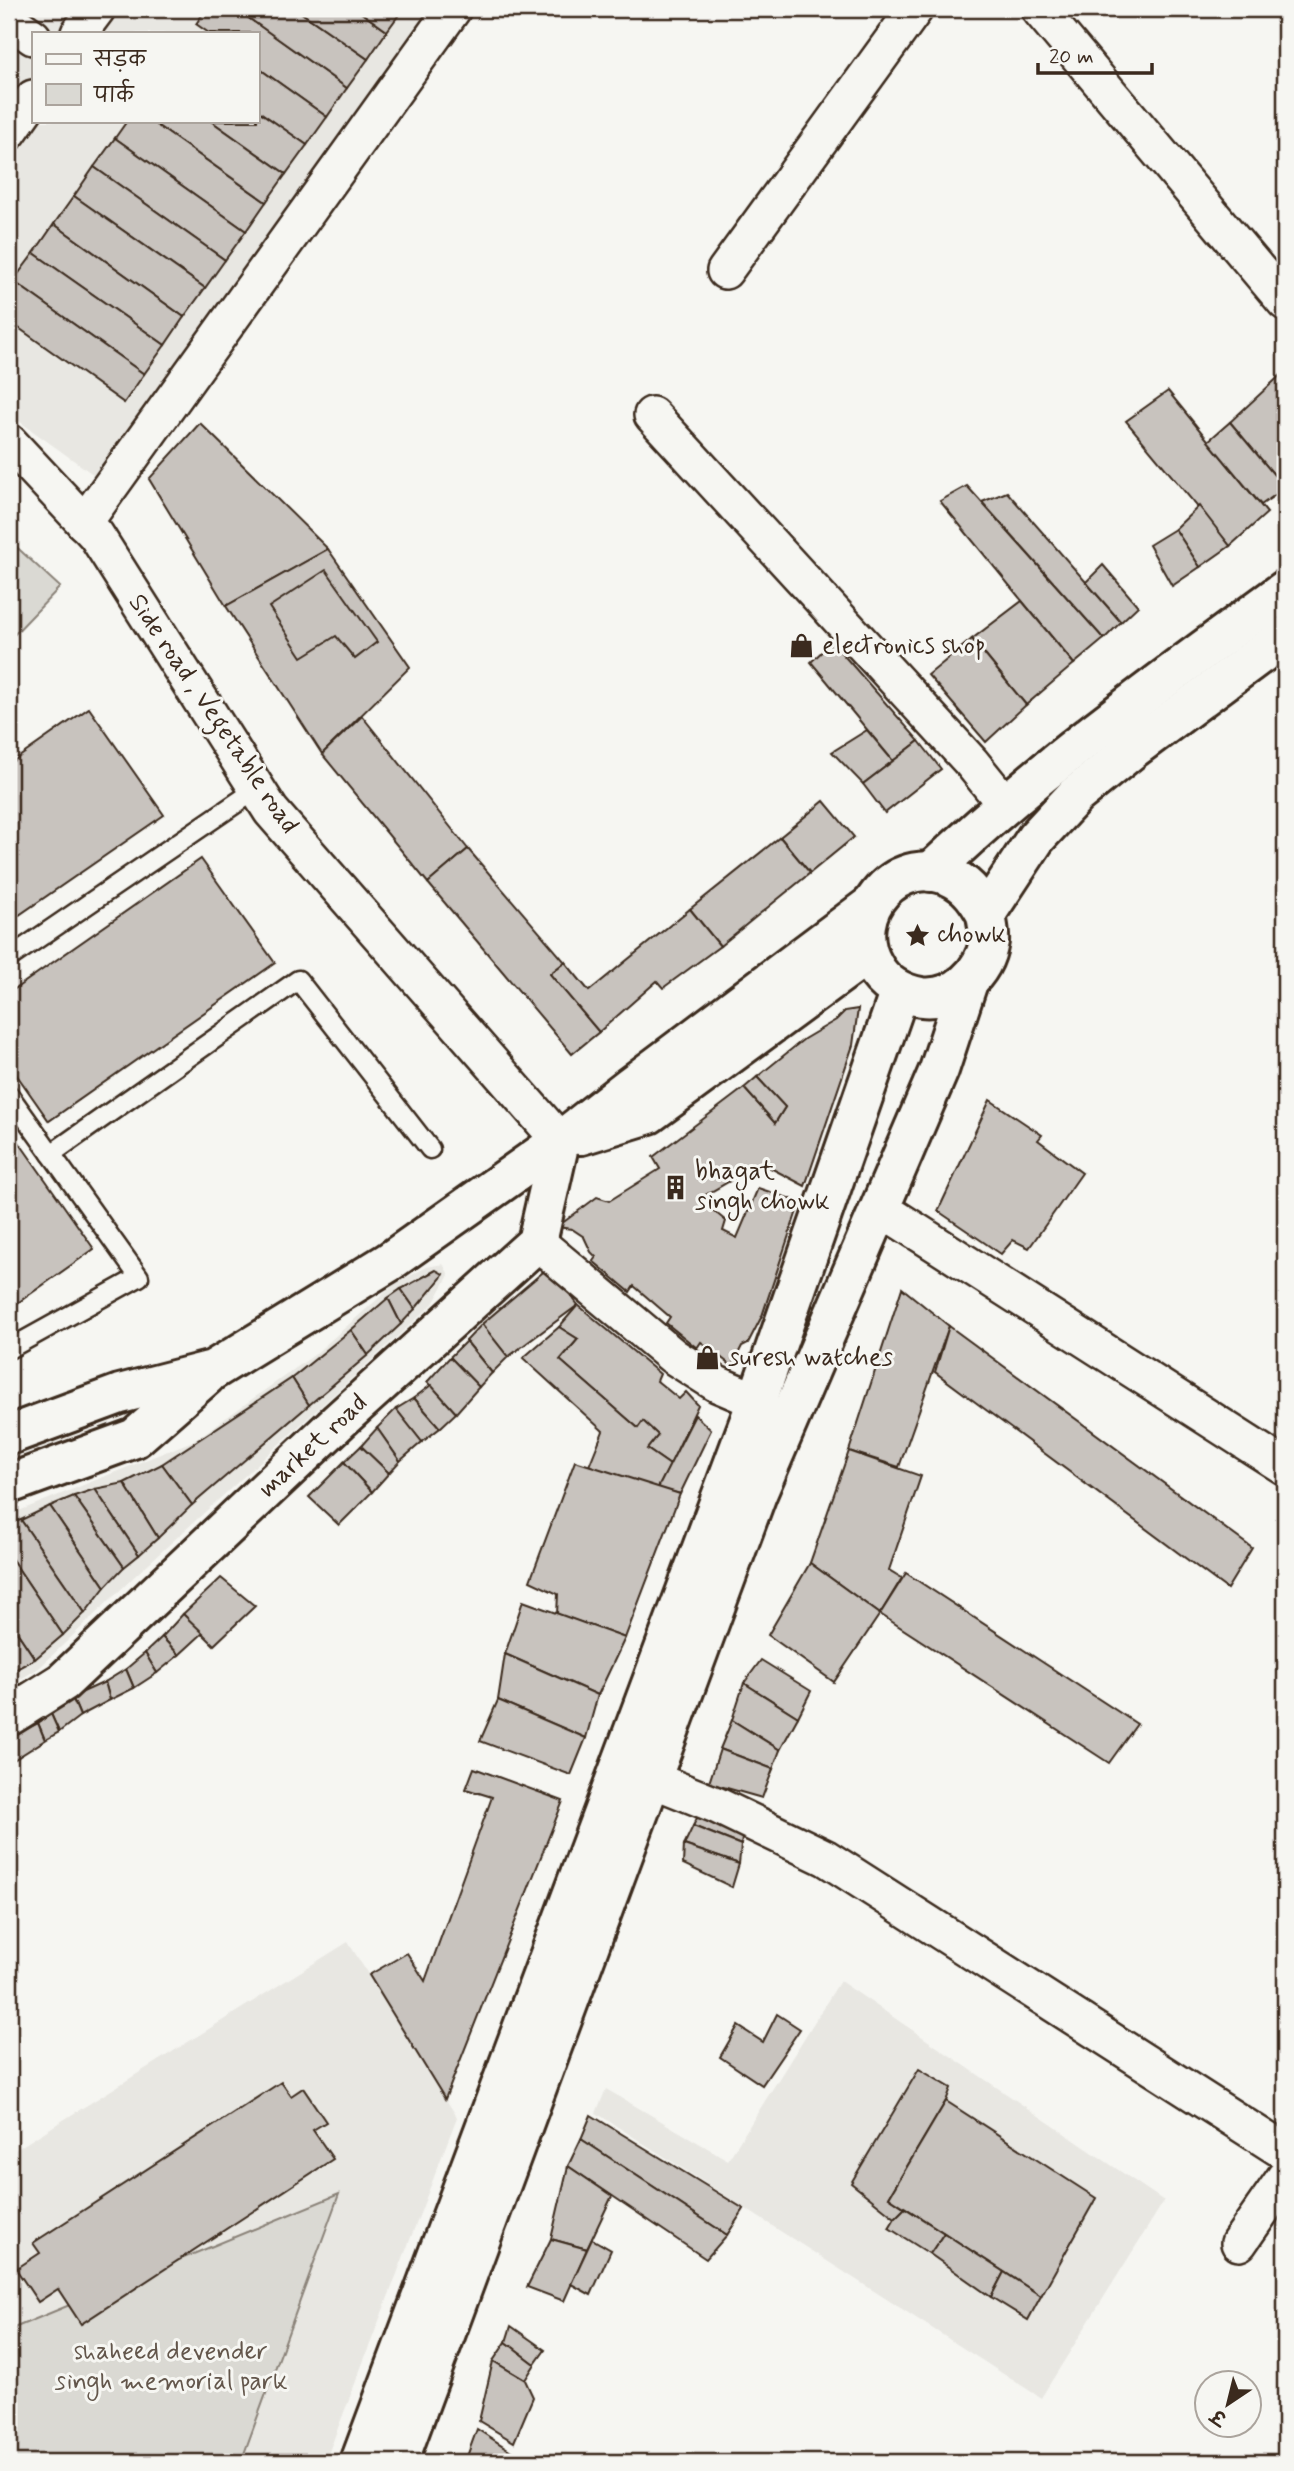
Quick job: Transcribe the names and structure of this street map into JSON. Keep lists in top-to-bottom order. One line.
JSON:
{"streets":{"main road":["market road"],"street":["Side road , Vegetable road"]},"parks":["shaheed devender singh memorial park"],"places":{"shop":["electronics shop","suresh watches"],"place":["chowk"],"building":["bhagat singh chowk"]},"legend":["सड़क","पार्क"],"scale_bar":"20 m","north":"bottom left"}
